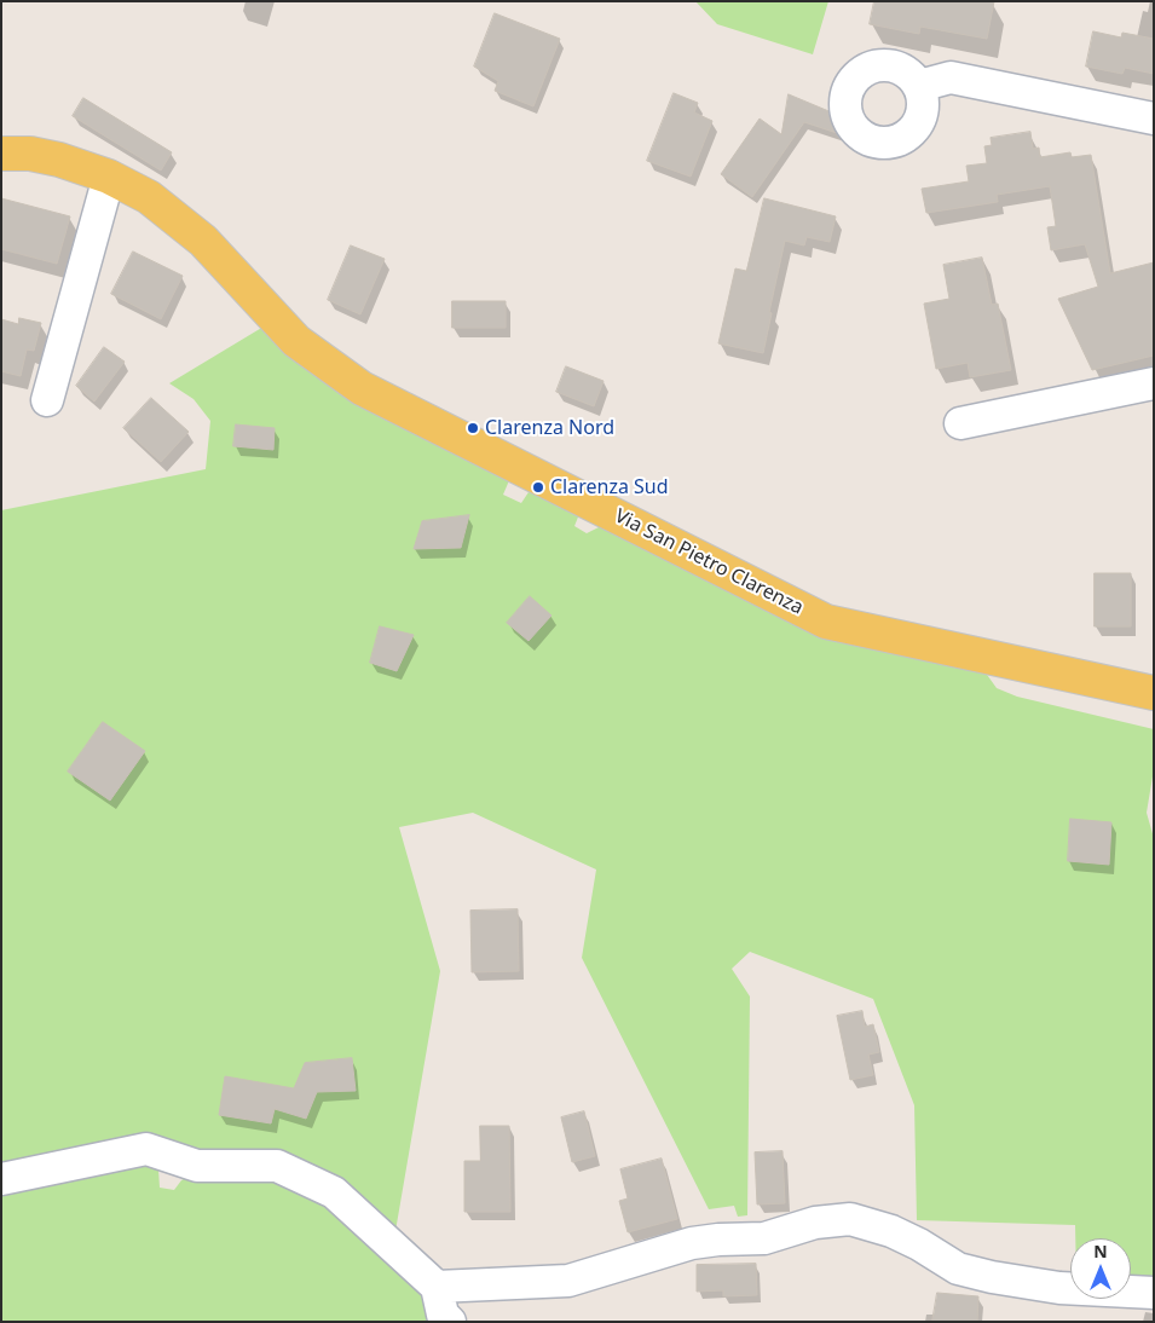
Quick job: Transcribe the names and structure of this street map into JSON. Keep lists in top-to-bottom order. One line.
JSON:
{"streets":{"main road":["Via San Pietro Clarenza"]},"places":["Clarenza Nord","Clarenza Sud"],"north":"top"}
